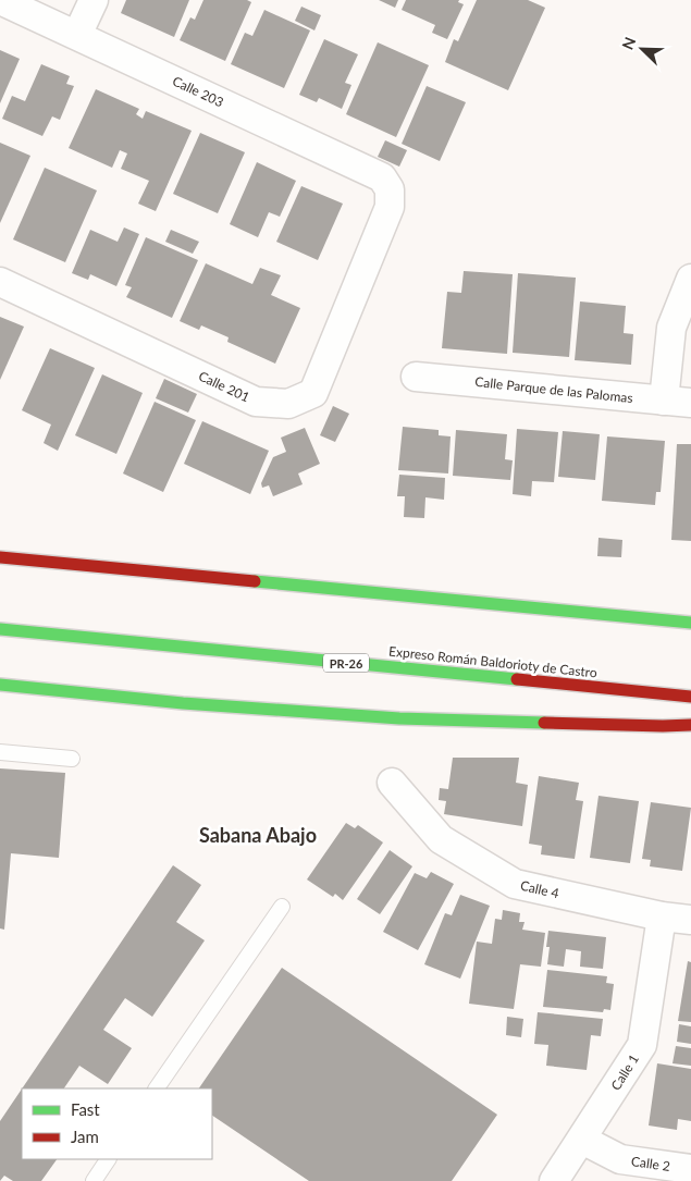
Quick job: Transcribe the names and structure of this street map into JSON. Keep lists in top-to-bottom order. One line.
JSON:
{"streets":{"highway":["Expreso Román Baldorioty de Castro","PR-26"],"street":["Calle 203","Calle 201","Calle Parque de las Palomas","Calle 4","Calle 1","Calle 2"]},"crossings":[["Calle 203","Calle 201"],["Calle 4","Calle 1"],["Calle 1","Calle 2"]],"districts":["Sabana Abajo"],"legend":["Fast","Jam"],"north":"top left"}
